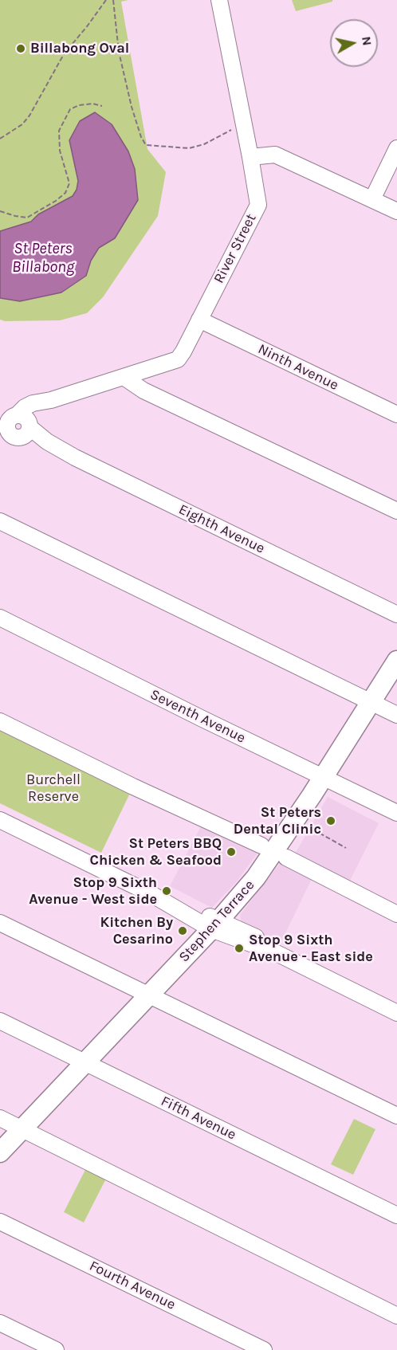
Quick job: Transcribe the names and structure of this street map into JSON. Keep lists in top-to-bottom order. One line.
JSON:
{"streets":{"main road":["Stephen Terrace"],"street":["River Street","Ninth Avenue","Eighth Avenue","Seventh Avenue","Fifth Avenue","Fourth Avenue"]},"crossings":[["River Street","Ninth Avenue"],["River Street","Eighth Avenue"],["Seventh Avenue","Stephen Terrace"],["Stephen Terrace","Fifth Avenue"]],"water":["St Peters Billabong"],"parks":["Burchell Reserve"],"places":["Billabong Oval","St Peters Dental Clinic","St Peters BBQ Chicken & Seafood","Stop 9 Sixth Avenue - West side","Kitchen By Cesarino","Stop 9 Sixth Avenue - East side"],"north":"right"}
